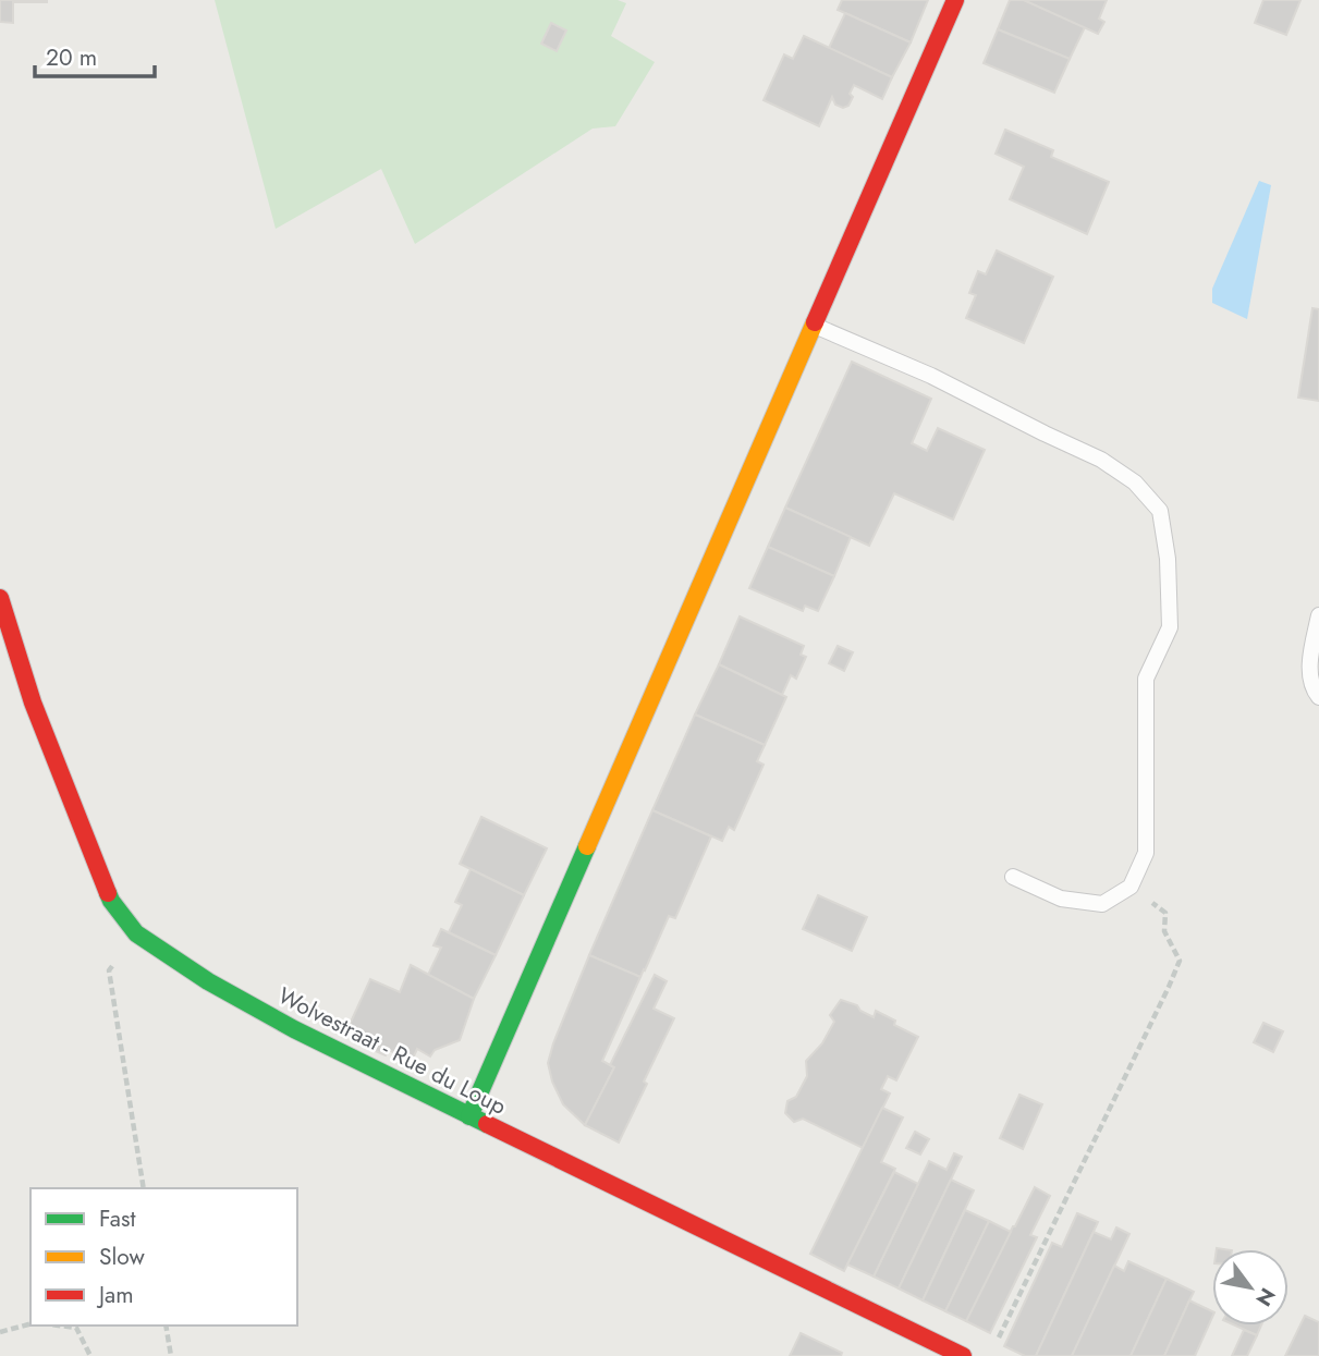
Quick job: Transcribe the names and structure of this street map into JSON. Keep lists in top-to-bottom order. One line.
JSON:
{"streets":{"street":["Wolvestraat - Rue du Loup"]},"legend":["Fast","Slow","Jam"],"scale_bar":"20 m","north":"bottom right"}
